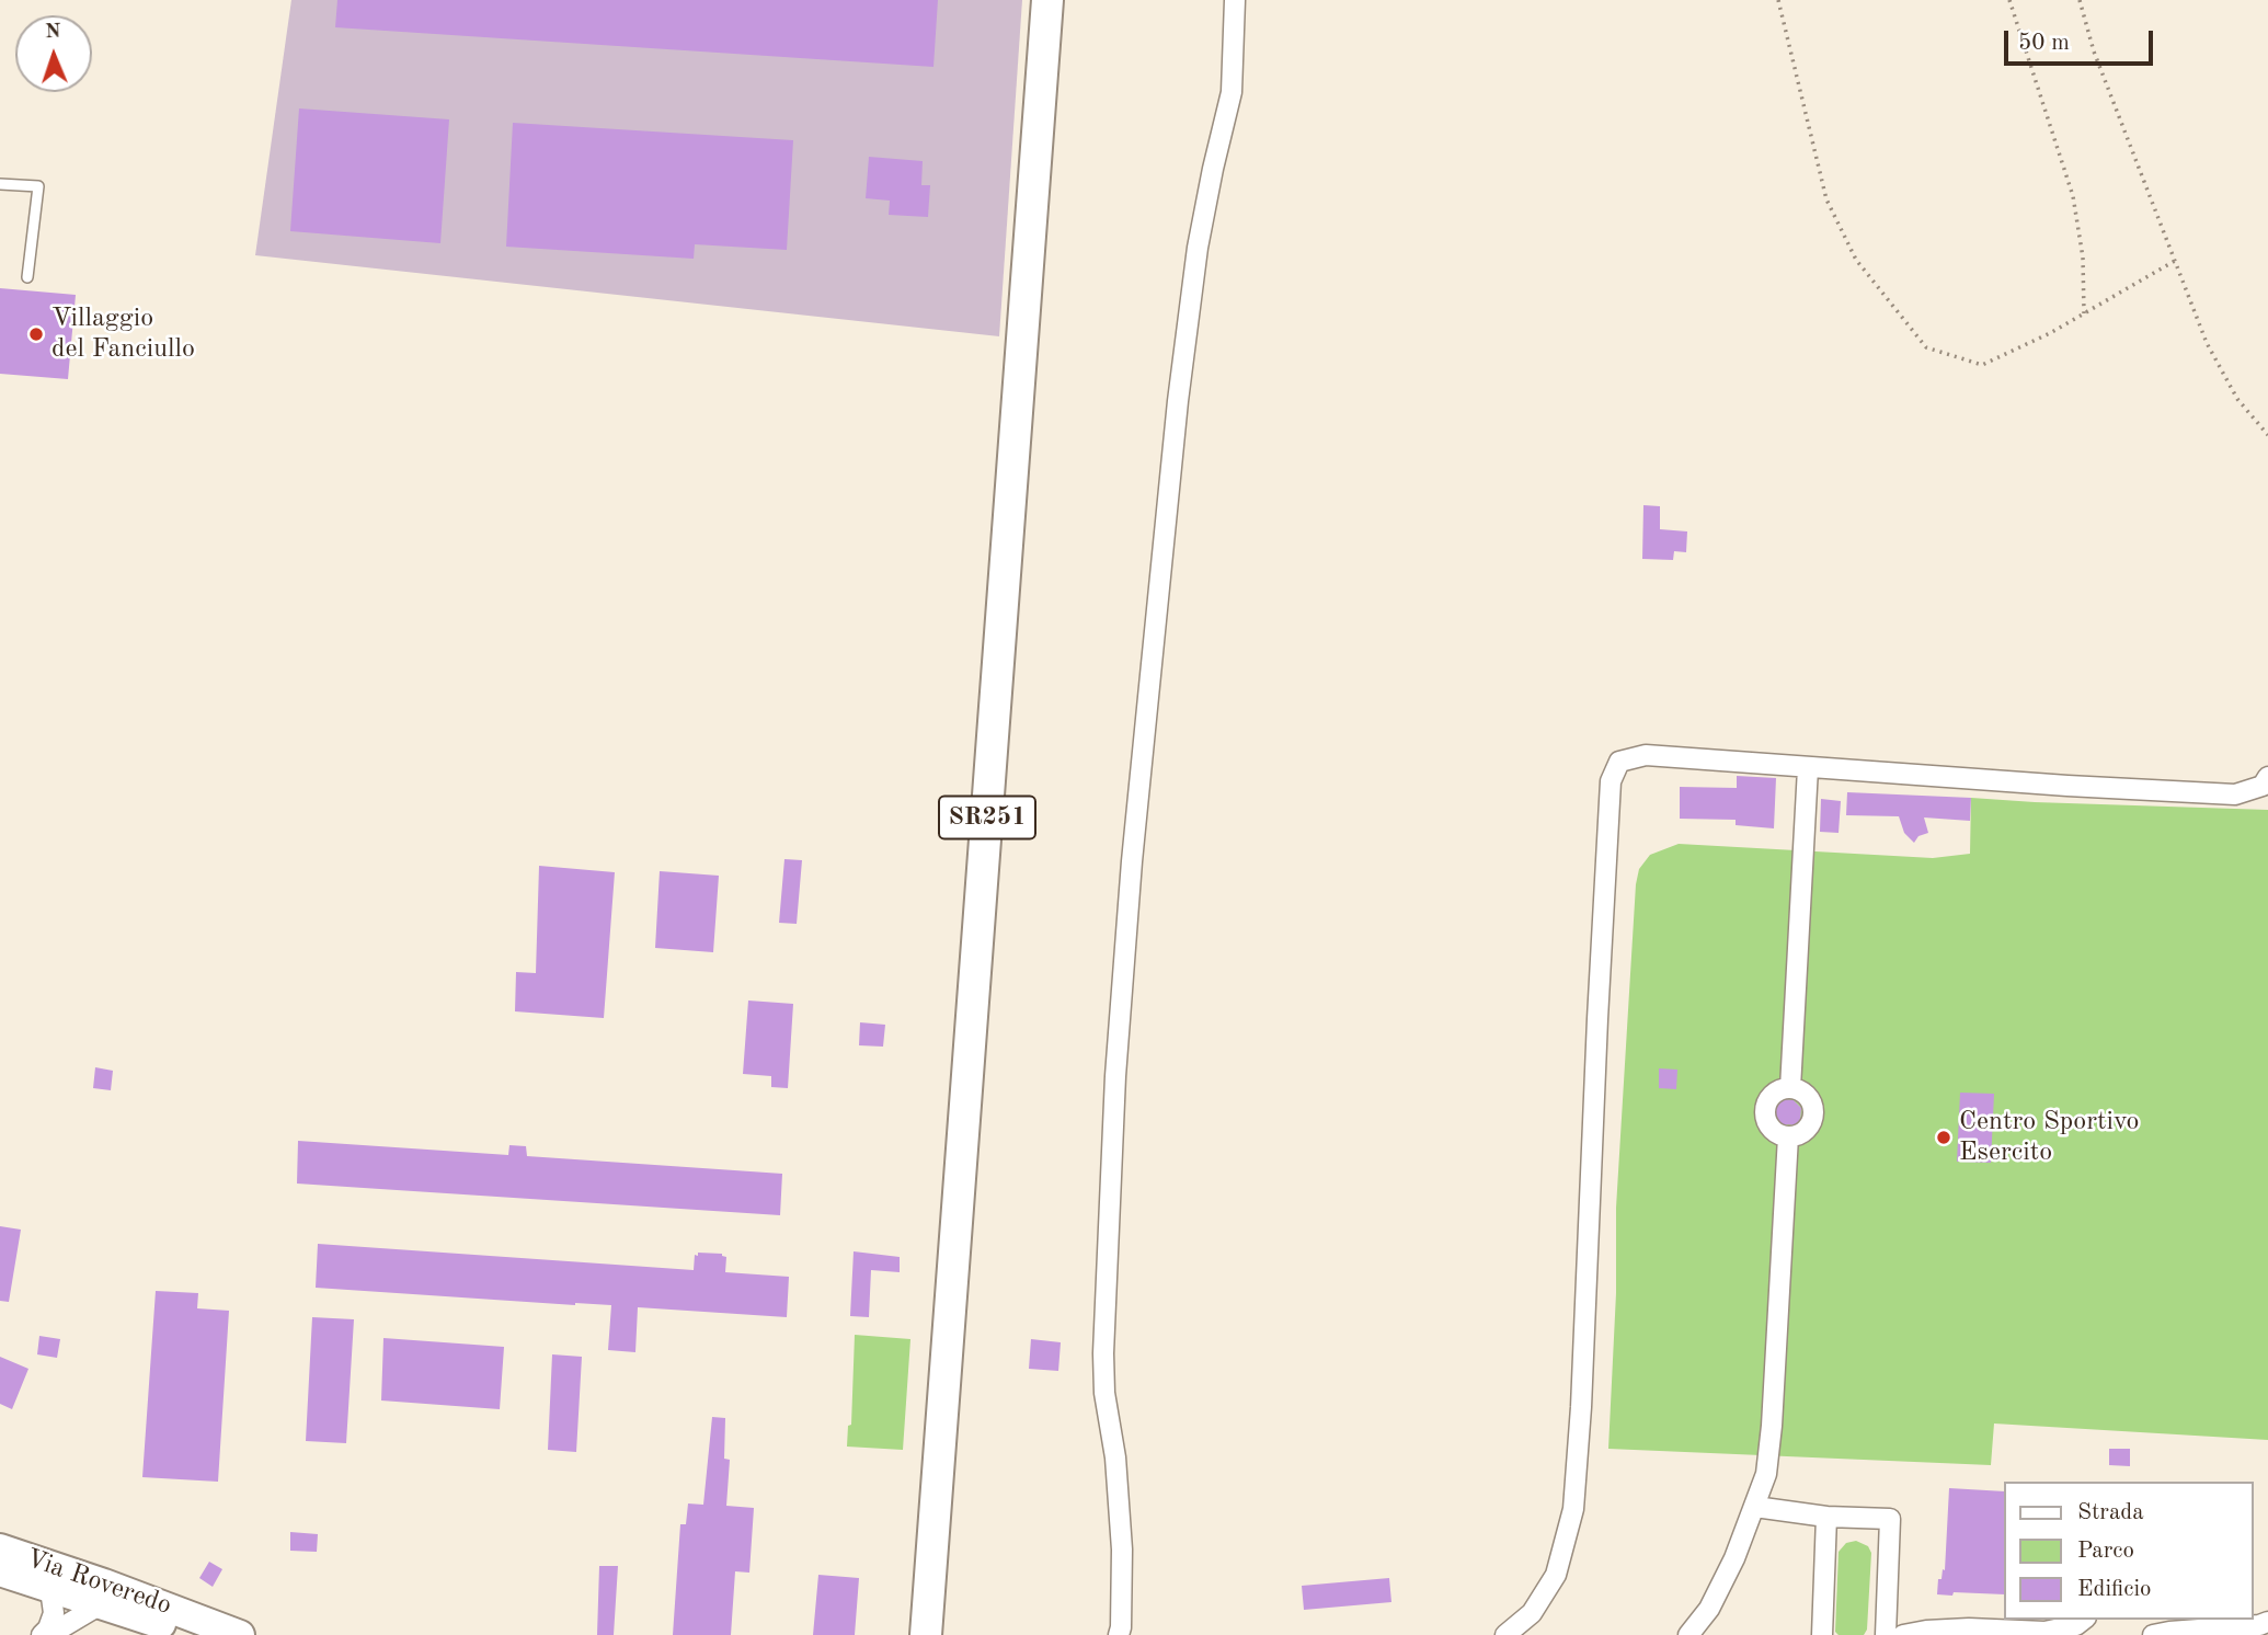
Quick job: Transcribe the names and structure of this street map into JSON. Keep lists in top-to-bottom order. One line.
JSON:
{"streets":{"main road":["SR251","Via Roveredo"]},"places":["Villaggio del Fanciullo","Centro Sportivo Esercito"],"legend":["Strada","Parco","Edificio"],"scale_bar":"50 m","north":"top"}
